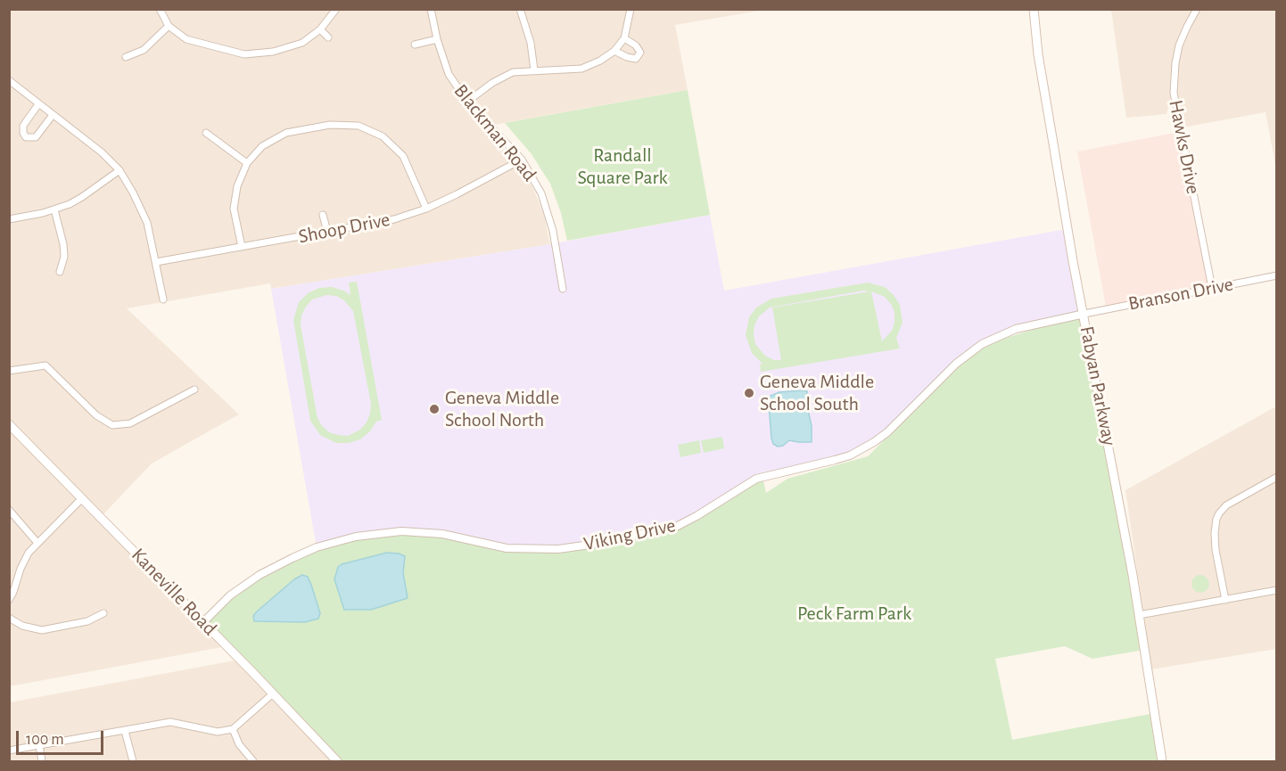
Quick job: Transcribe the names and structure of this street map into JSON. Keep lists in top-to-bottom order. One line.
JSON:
{"streets":{"main road":["Fabyan Parkway","Kaneville Road"],"street":["Blackman Road","Hawks Drive","Shoop Drive","Branson Drive","Viking Drive"]},"crossings":[["Blackman Road","Shoop Drive"],["Hawks Drive","Branson Drive"],["Branson Drive","Fabyan Parkway"],["Branson Drive","Viking Drive"],["Fabyan Parkway","Viking Drive"],["Viking Drive","Kaneville Road"]],"parks":["Randall Square Park","Peck Farm Park"],"places":["Geneva Middle School South","Geneva Middle School North"],"scale_bar":"100 m"}
